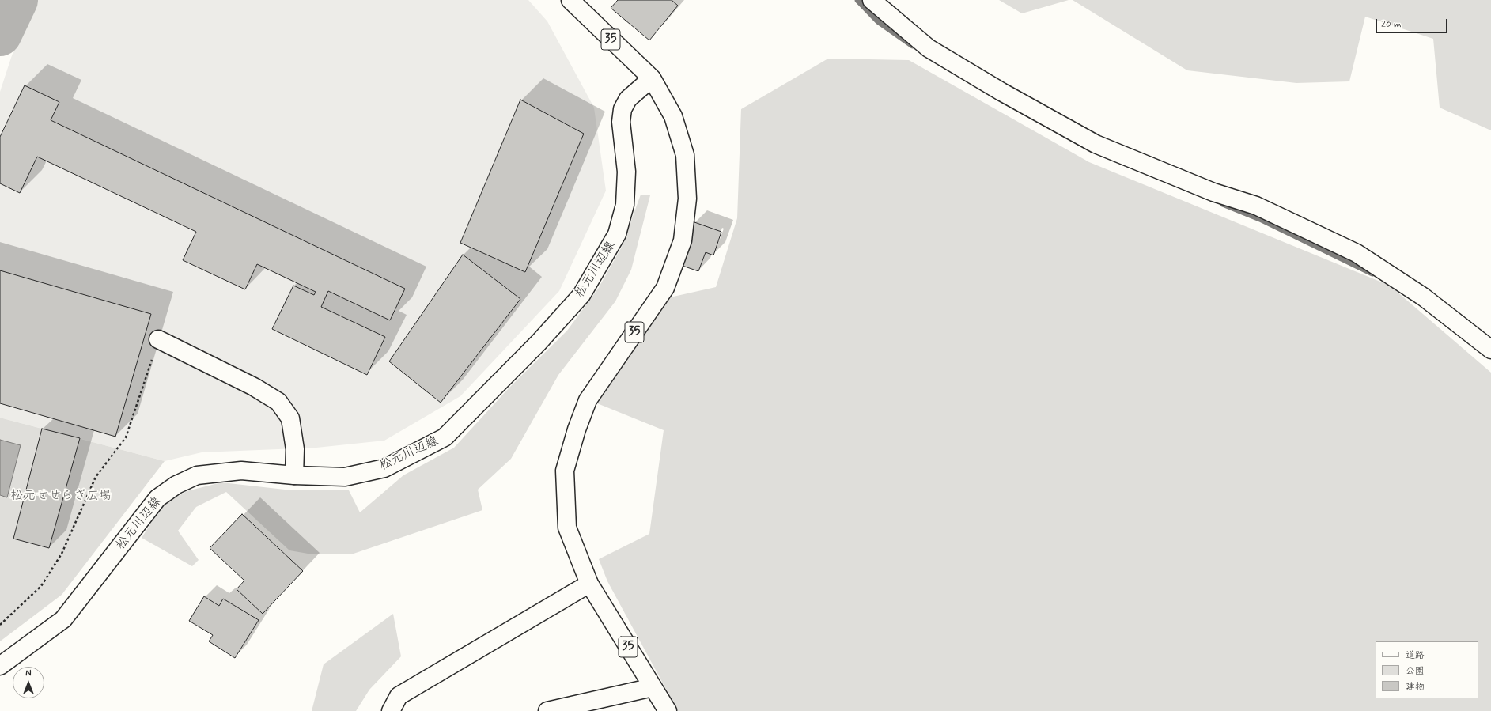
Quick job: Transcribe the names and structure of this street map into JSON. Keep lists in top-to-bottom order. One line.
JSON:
{"streets":{"main road":["35","松元川辺線"]},"crossings":[["35","松元川辺線"]],"parks":["松元せせらぎ広場"],"legend":["道路","公園","建物"],"scale_bar":"20 m","north":"top"}
